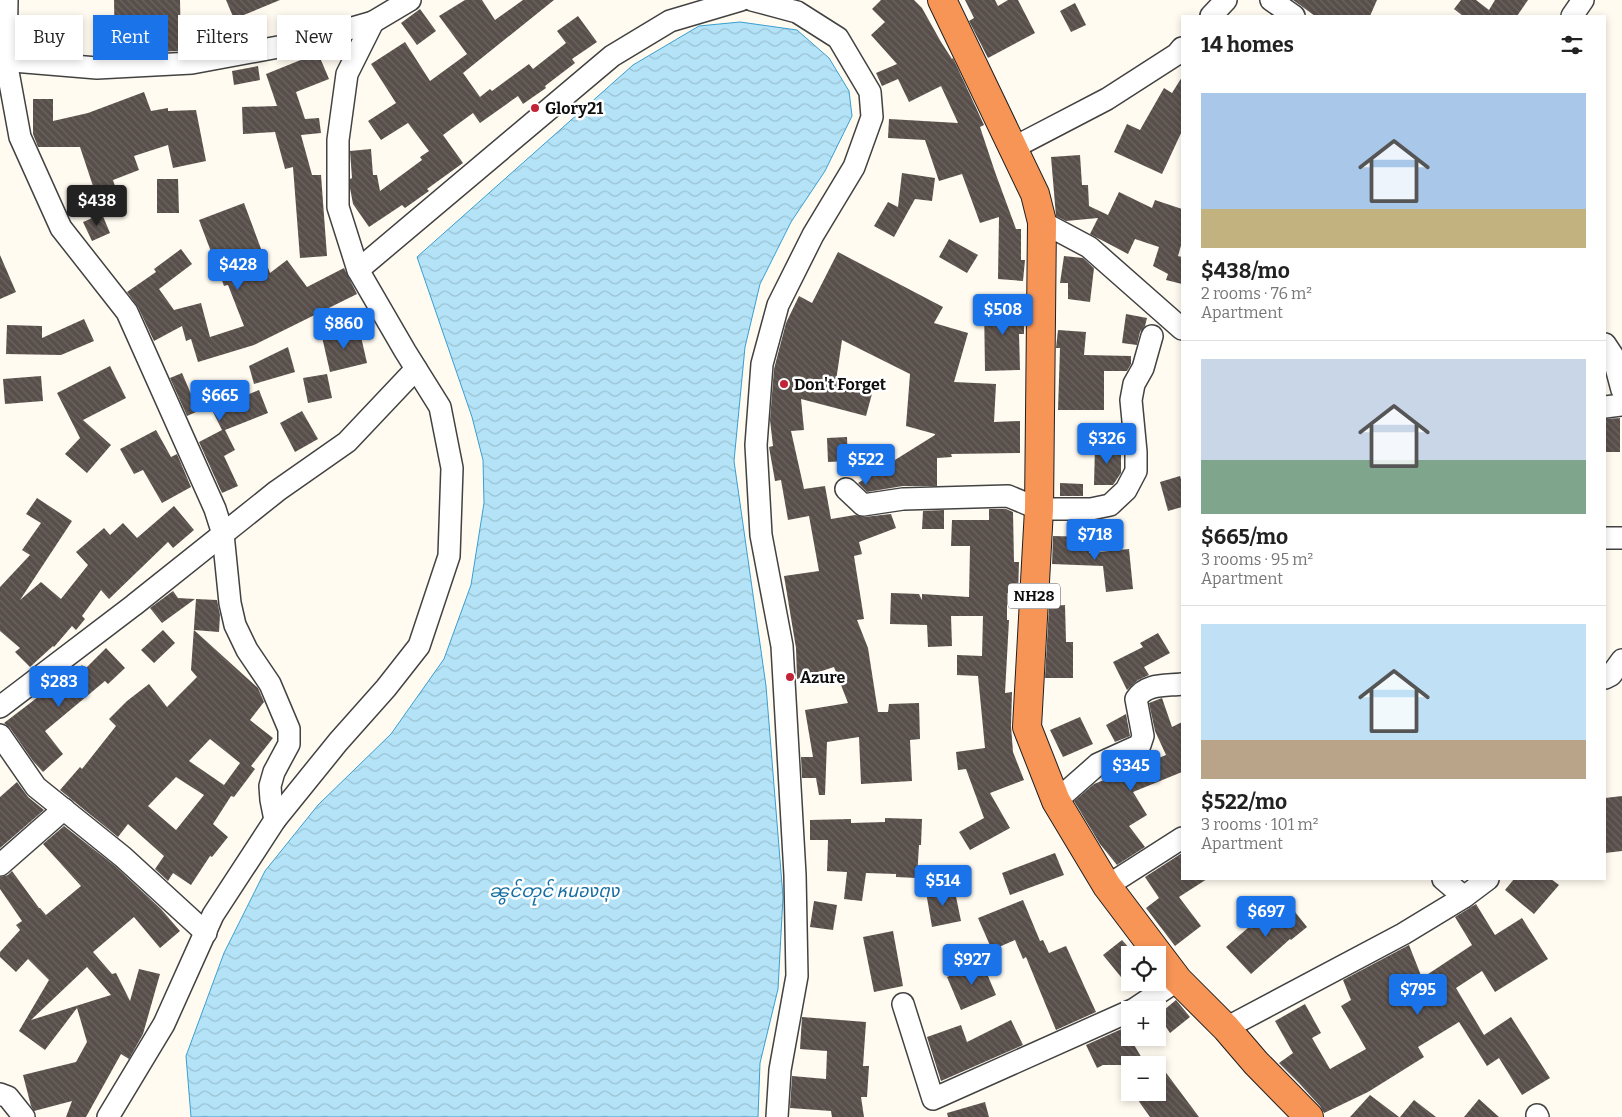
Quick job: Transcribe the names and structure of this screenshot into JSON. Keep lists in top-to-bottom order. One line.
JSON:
{"streets":{"highway":["NH28"]},"water":["ၼွင်တုင် หนองตุง"],"places":["Glory21","Don't Forget","Azure"],"page":{"chip":["Buy","Rent","Filters","New"],"heading":"14 homes","list":[{"name":"$438/mo","note":"2 rooms · 76 m² · Apartment"},{"name":"$665/mo","note":"3 rooms · 95 m² · Apartment"},{"name":"$522/mo","note":"3 rooms · 101 m² · Apartment"}],"price":["$438","$428","$508","$860","$665","$326","$522","$718","$283","$345","$514","$697","$927","$795"],"map_buttons":["+","−"]}}
